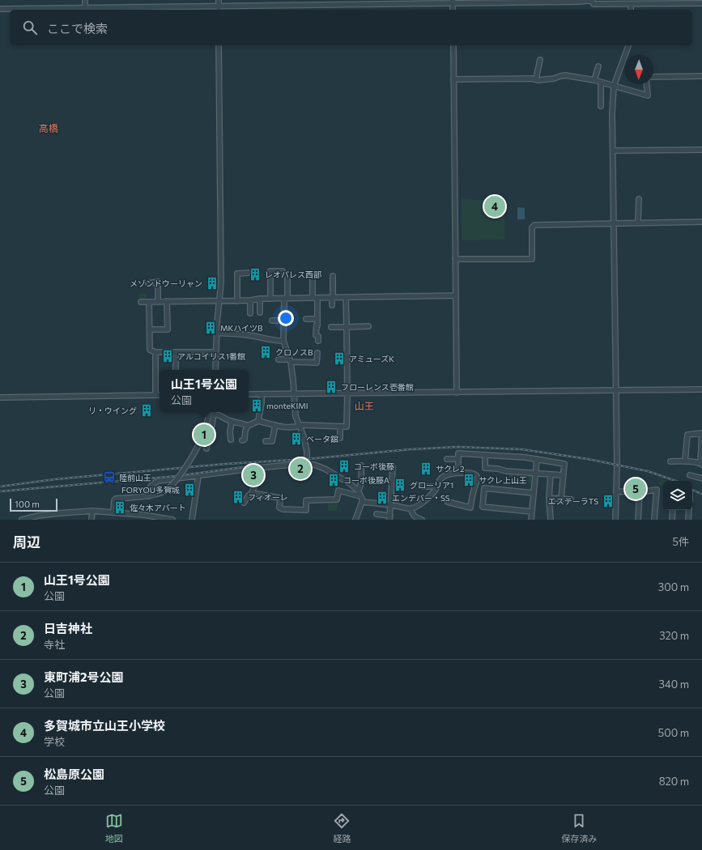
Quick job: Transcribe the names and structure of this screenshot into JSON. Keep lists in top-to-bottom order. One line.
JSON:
{"districts":["高橋","山王"],"places":{"building":["レオパレス西部","メゾンドウーリャン","MKハイツB","クロノスB","アルコイリス1番館","アミューズK","フローレンス壱番館","monteKIMI","リ・ウイング","ベータ舘","コーポ後藤","サクレ2","コーポ後藤A","サクレ上山王","グローリア1","FORYOU多賀城","フィオーレ","エンデバー・SS","エステーラTS","佐々木アパート"],"station":["陸前山王"]},"scale_bar":"100 m","north":"bottom","page":{"search":"ここで検索","pins":["4","1","2","3","5"],"popup":["山王1号公園","公園"],"scale":"100 m","heading":["周辺","5件"],"list":[{"mark":"1","name":"山王1号公園","note":"公園","value":"300 m"},{"mark":"2","name":"日吉神社","note":"寺社","value":"320 m"},{"mark":"3","name":"東町浦2号公園","note":"公園","value":"340 m"},{"mark":"4","name":"多賀城市立山王小学校","note":"学校","value":"500 m"},{"mark":"5","name":"松島原公園","note":"公園","value":"820 m"}],"nav":["地図","経路","保存済み"]}}
